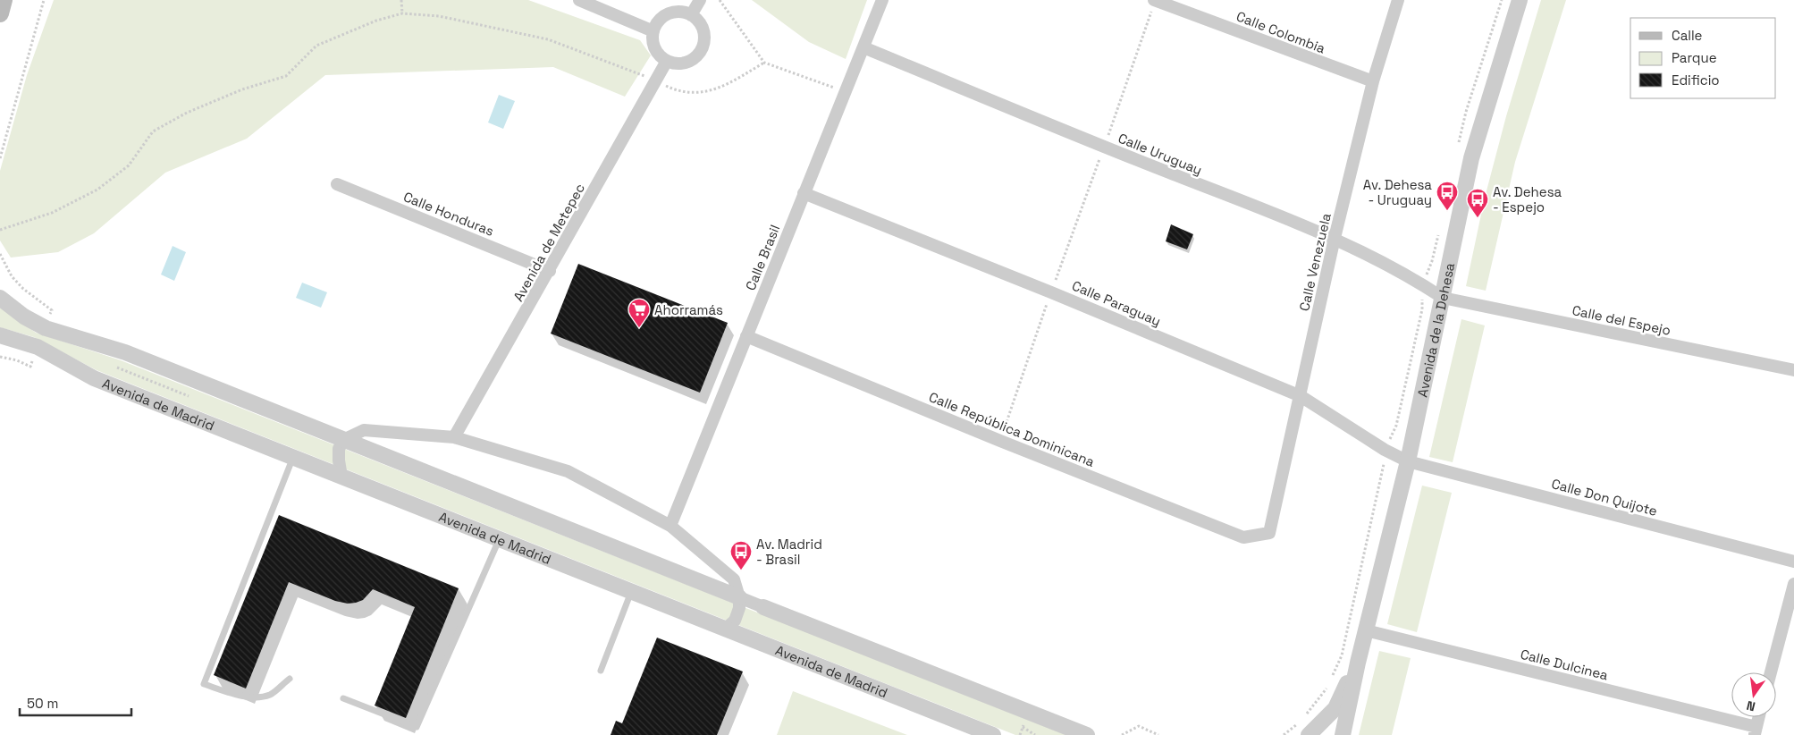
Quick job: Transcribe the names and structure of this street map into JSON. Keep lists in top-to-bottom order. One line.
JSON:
{"streets":{"street":["Calle Colombia","Calle Uruguay","Calle Honduras","Avenida de Metepec","Calle Brasil","Calle Venezuela","Calle Paraguay","Calle del Espejo","Avenida de la Dehesa","Avenida de Madrid","Calle República Dominicana","Calle Don Quijote","Calle Dulcinea"]},"crossings":[["Calle Colombia","Calle Venezuela"],["Calle Uruguay","Calle Brasil"],["Calle Uruguay","Calle Venezuela"],["Calle Uruguay","Calle del Espejo"],["Calle Uruguay","Avenida de la Dehesa"],["Calle Honduras","Avenida de Metepec"],["Calle Brasil","Calle Paraguay"],["Calle Brasil","Calle República Dominicana"],["Calle Venezuela","Calle Paraguay"],["Calle Venezuela","Calle República Dominicana"],["Calle Paraguay","Avenida de la Dehesa"],["Calle Paraguay","Calle Don Quijote"],["Calle del Espejo","Avenida de la Dehesa"],["Avenida de la Dehesa","Calle Don Quijote"],["Avenida de la Dehesa","Calle Dulcinea"]],"places":{"bus stop":["Av. Dehesa - Uruguay","Av. Dehesa - Espejo","Av. Madrid - Brasil"],"supermarket":["Ahorramás"]},"legend":["Calle","Parque","Edificio"],"scale_bar":"50 m","north":"bottom"}
